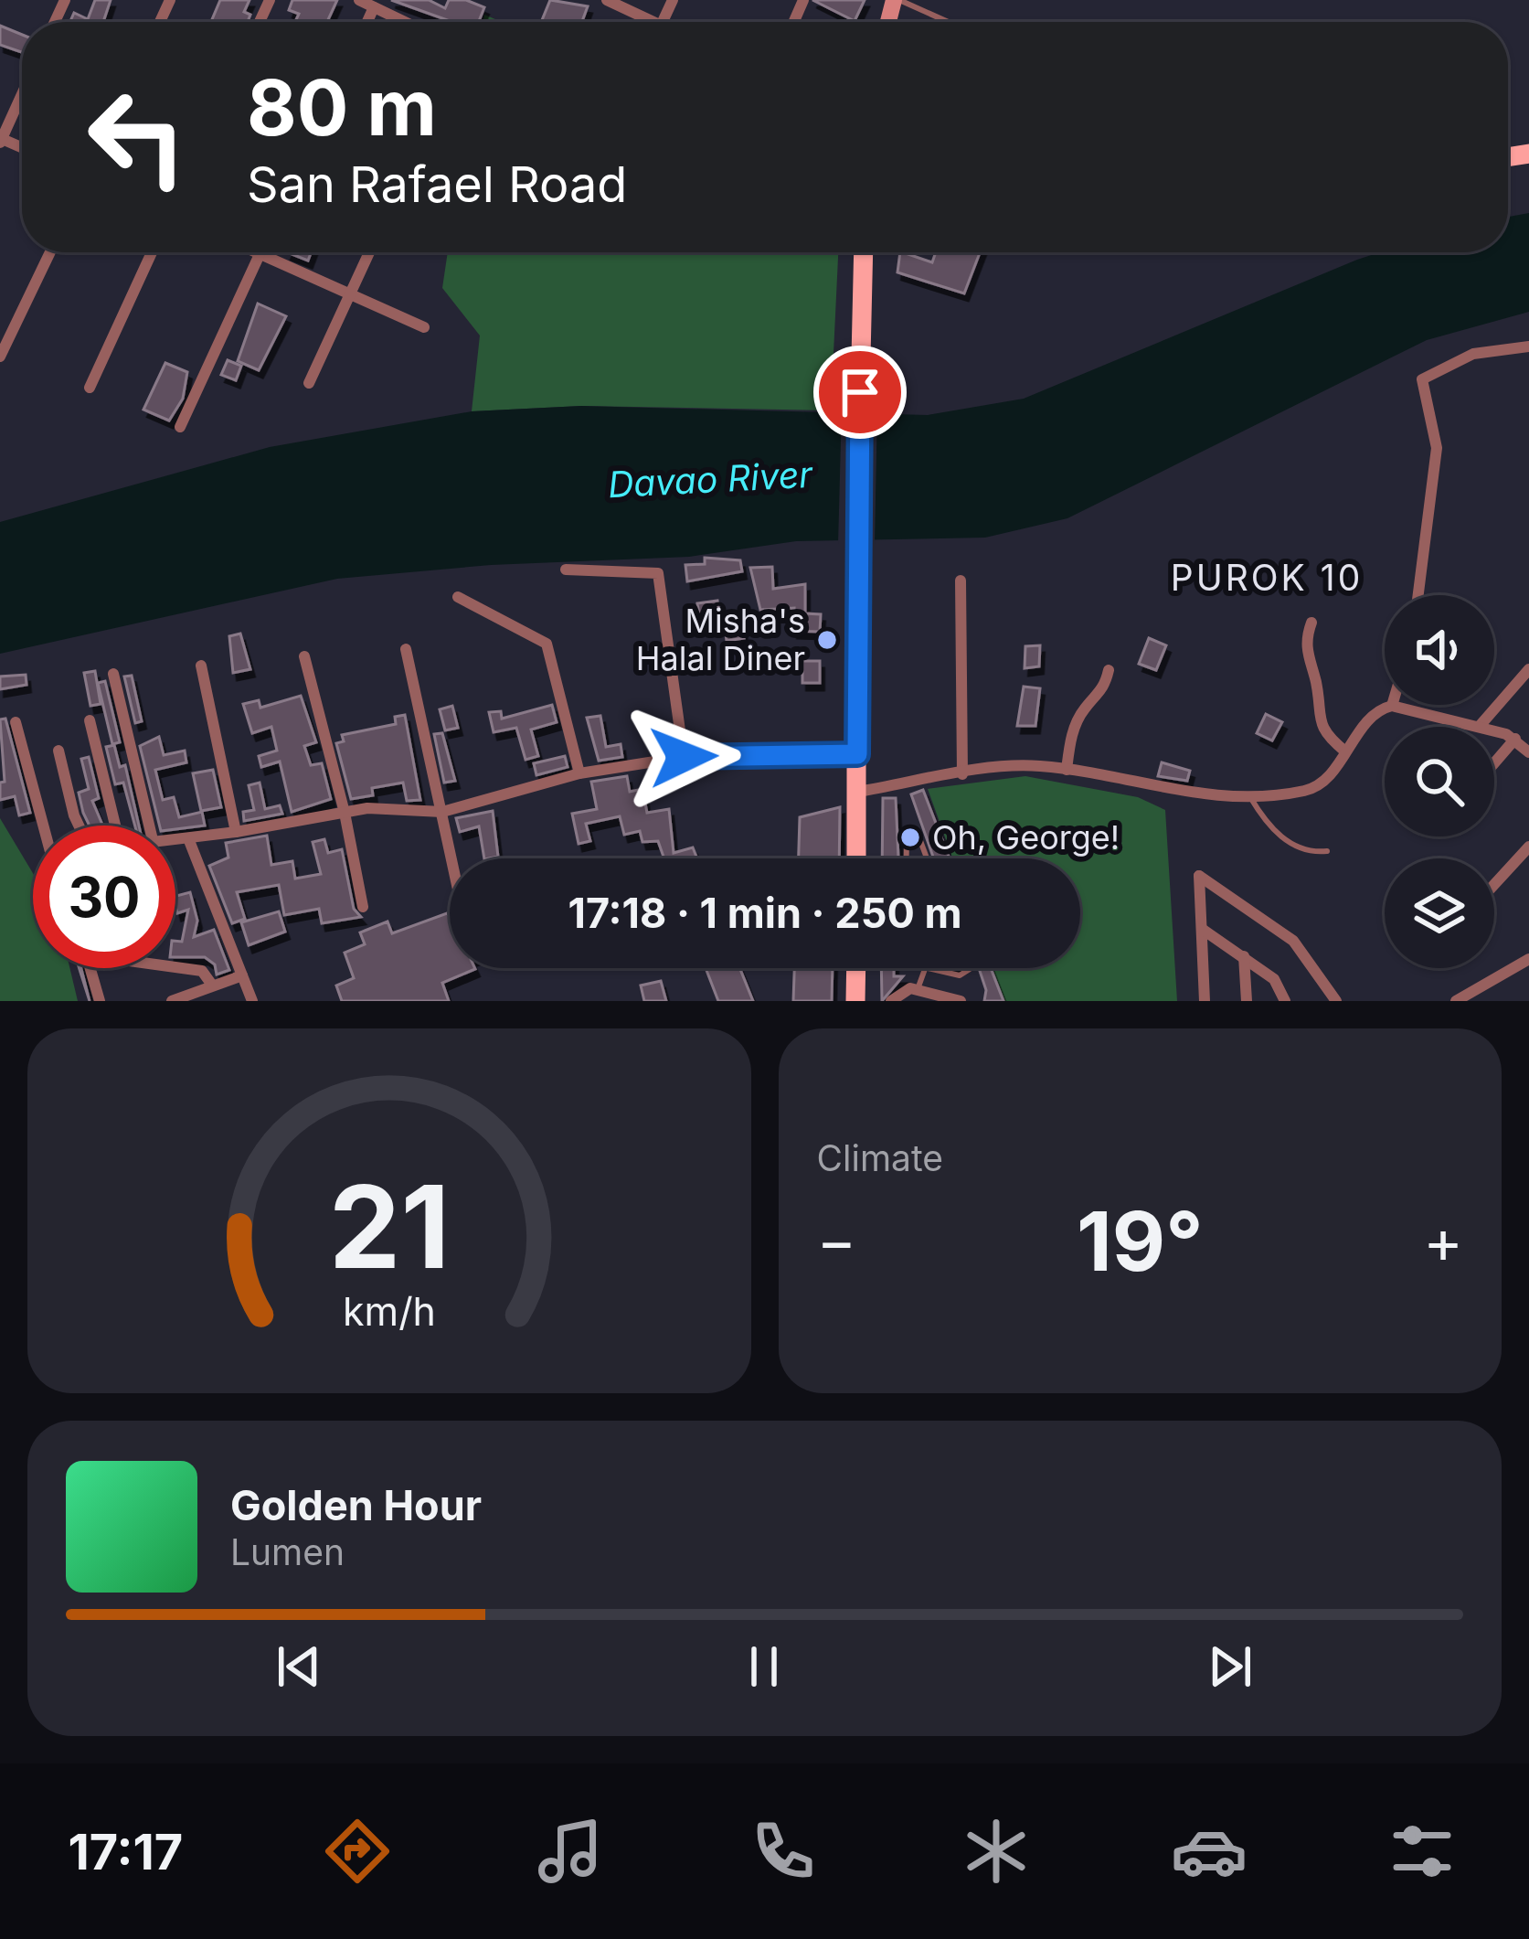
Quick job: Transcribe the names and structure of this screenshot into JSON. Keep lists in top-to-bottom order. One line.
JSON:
{"districts":["PUROK 10"],"water":["Davao River"],"places":["Misha's Halal Diner","Oh, George!"],"page":{"turn":["80 m","San Rafael Road"],"limit":"30","trip":"17:18 · 1 min · 250 m","tile":"Climate","heat":["−","19°","+"],"song":["Golden Hour","Lumen"],"tabs":"17:17","gauge":["21","km/h"]}}
